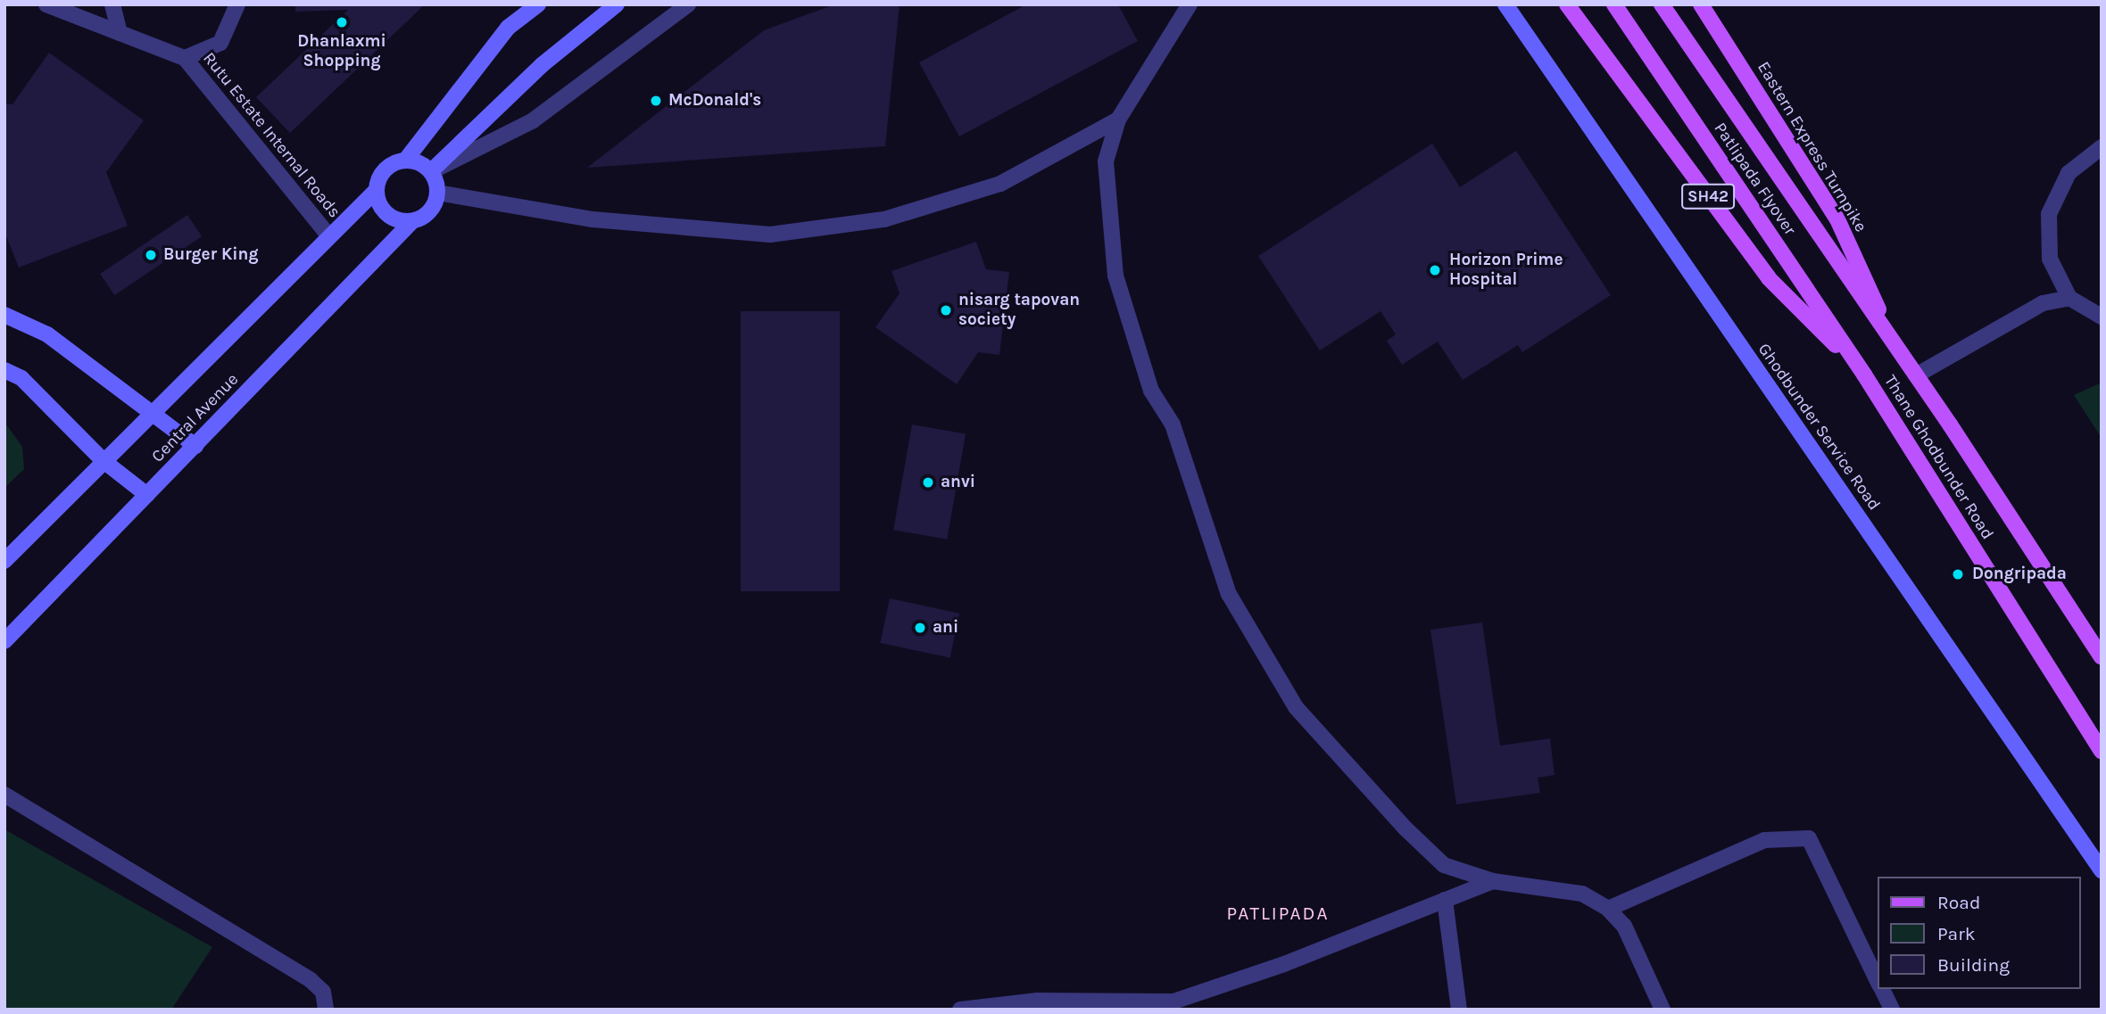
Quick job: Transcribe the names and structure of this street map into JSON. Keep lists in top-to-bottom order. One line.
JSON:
{"streets":{"main road":["Eastern Express Turnpike","Patlipada Flyover","SH42","Central Avenue","Ghodbunder Service Road","Thane Ghodbunder Road"],"street":["Rutu Estate Internal Roads"]},"crossings":[["Rutu Estate Internal Roads","Central Avenue"],["Eastern Express Turnpike","Patlipada Flyover"],["Eastern Express Turnpike","Thane Ghodbunder Road"],["Patlipada Flyover","SH42"],["Patlipada Flyover","Thane Ghodbunder Road"],["SH42","Thane Ghodbunder Road"]],"districts":["PATLIPADA"],"places":["Dhanlaxmi Shopping","McDonald's","Burger King","Horizon Prime Hospital","nisarg tapovan society","anvi","Dongripada","ani"],"legend":["Road","Park","Building"]}
